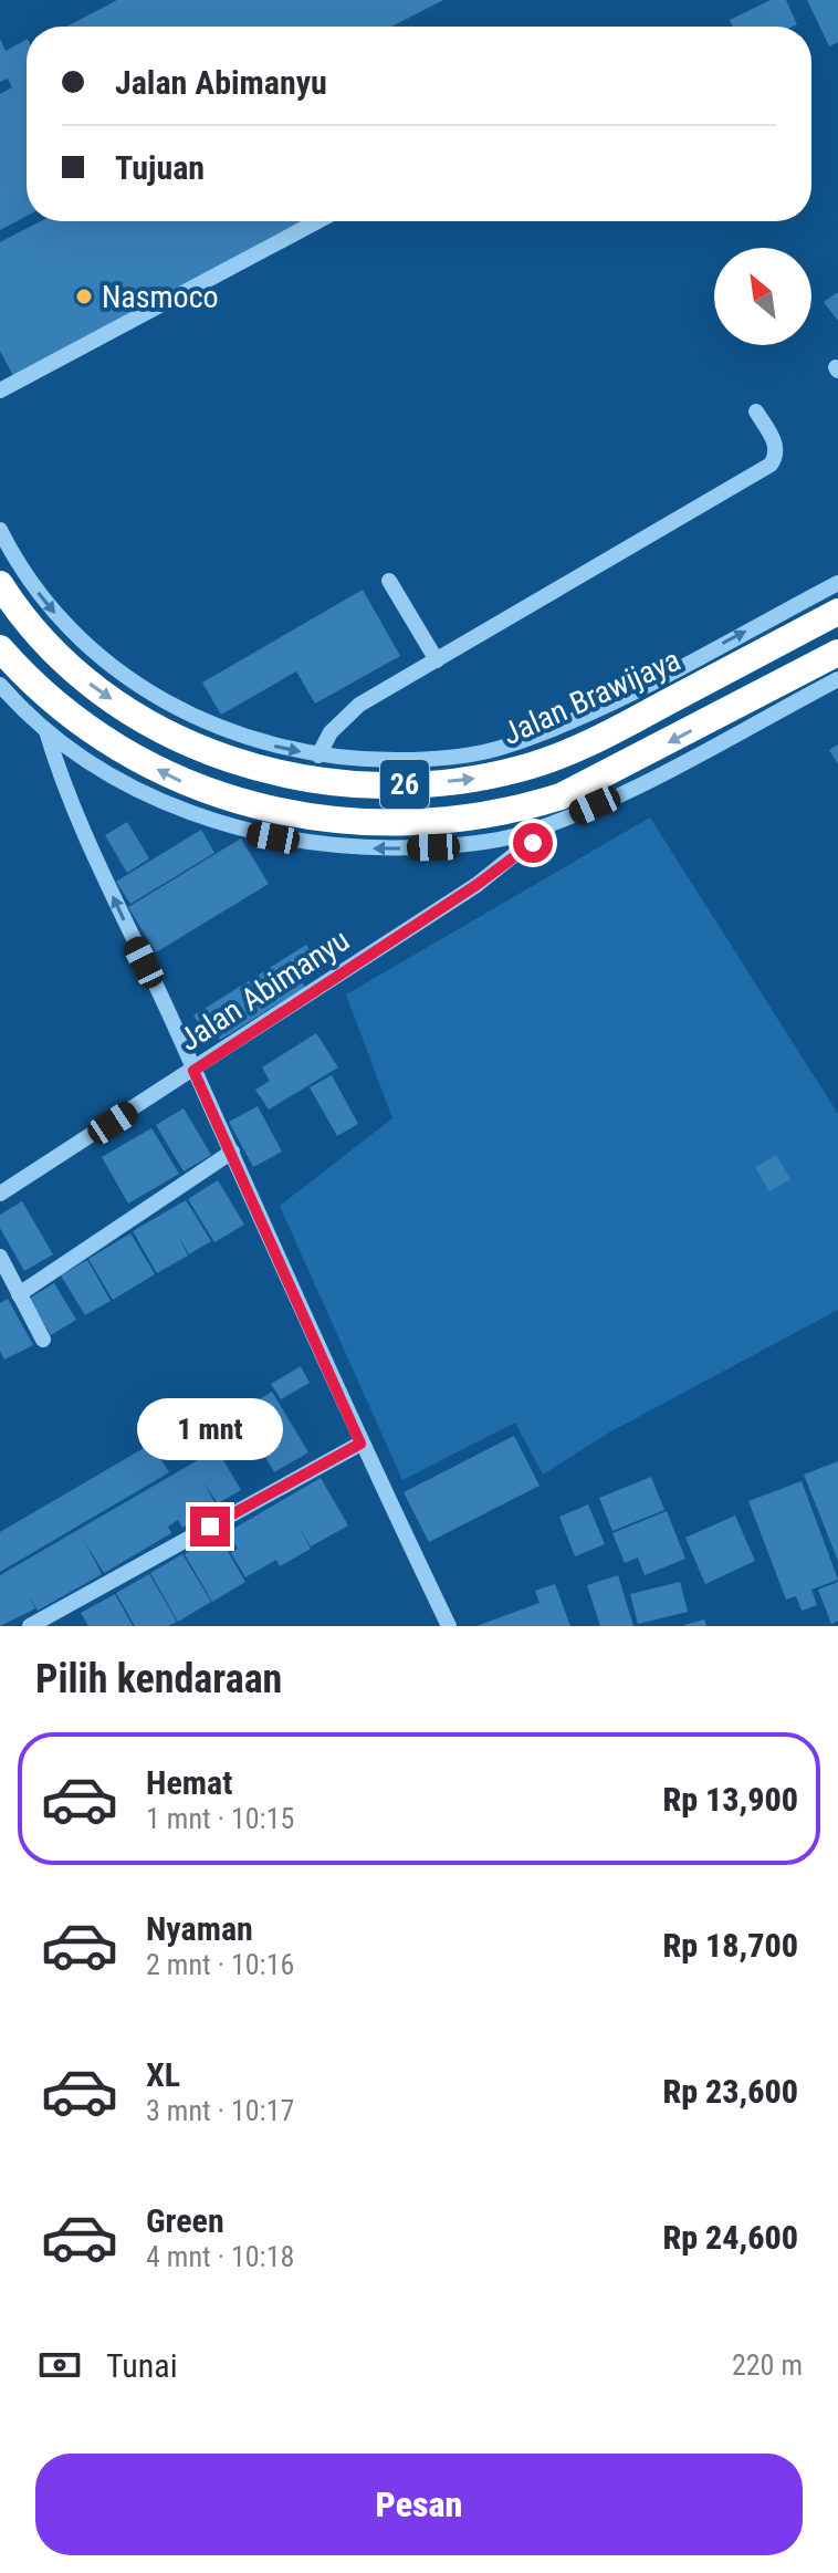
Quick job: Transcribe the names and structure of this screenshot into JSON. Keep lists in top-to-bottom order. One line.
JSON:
{"streets":{"highway":["Jalan Brawijaya","26"],"street":["Jalan Abimanyu"]},"places":["Nasmoco"],"north":"top left","page":{"banner":["Jalan Abimanyu","Tujuan"],"bubble":"1 mnt","heading":"Pilih kendaraan","list":[{"name":"Hemat","note":"1 mnt · 10:15","value":"Rp 13,900"},{"name":"Nyaman","note":"2 mnt · 10:16","value":"Rp 18,700"},{"name":"XL","note":"3 mnt · 10:17","value":"Rp 23,600"},{"name":"Green","note":"4 mnt · 10:18","value":"Rp 24,600"}],"pay":["Tunai","220 m"],"buttons":"Pesan"}}
